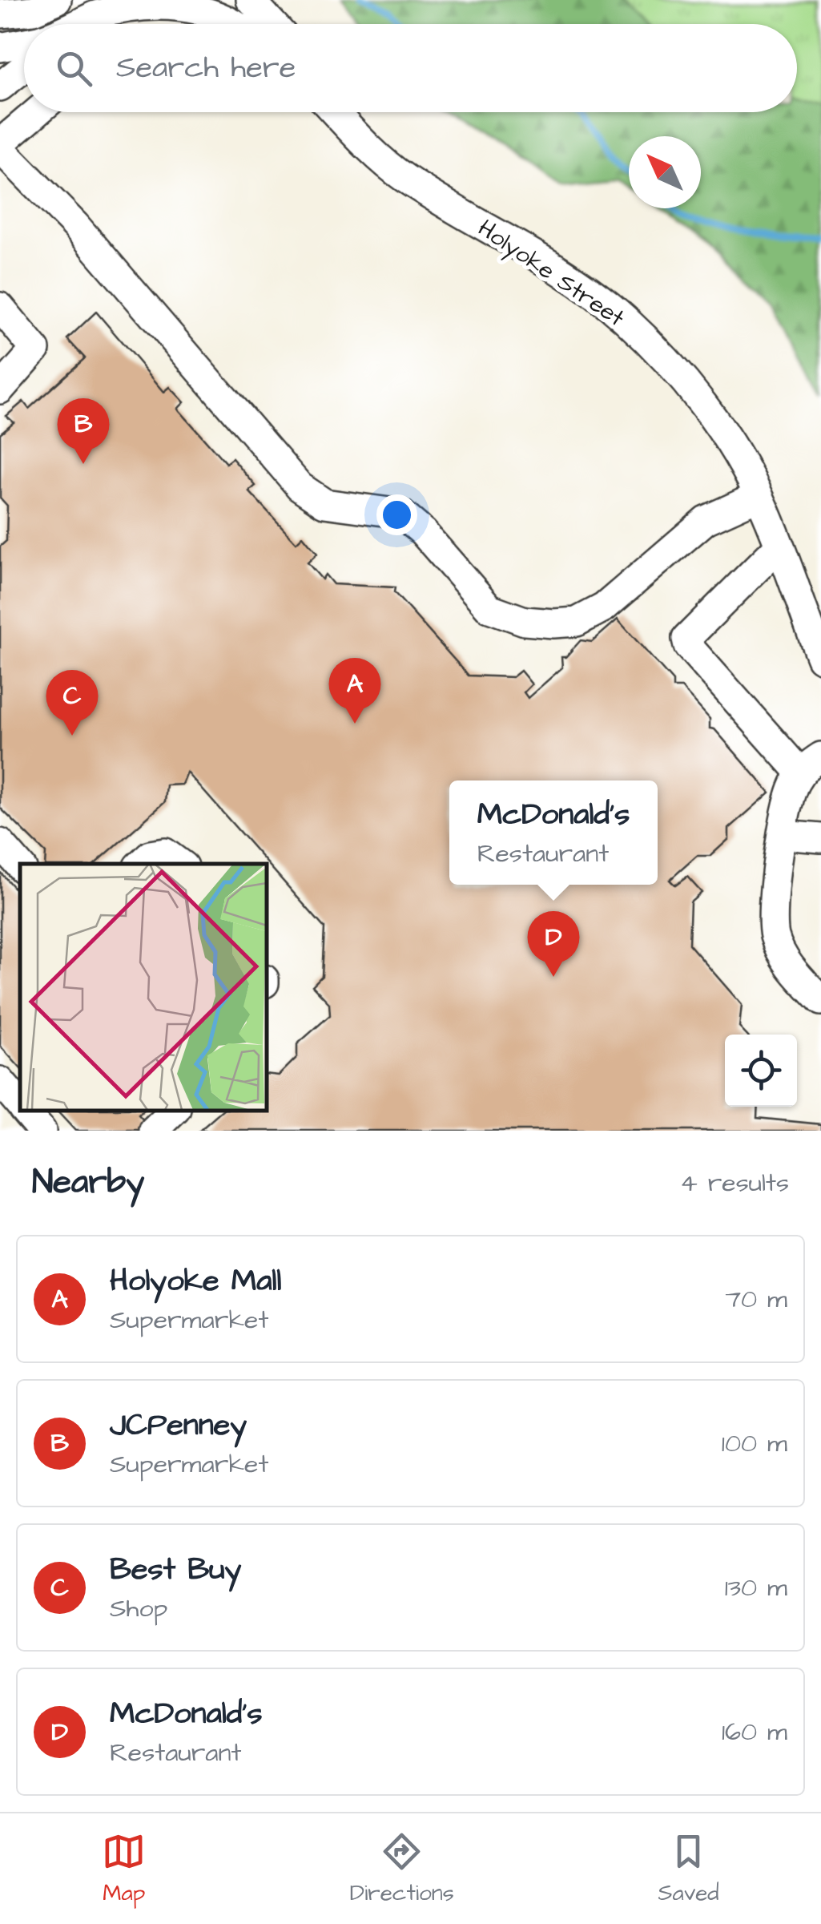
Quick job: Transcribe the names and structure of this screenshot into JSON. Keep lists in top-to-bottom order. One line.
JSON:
{"streets":{"street":["Holyoke Street"]},"north":"top left","page":{"search":"Search here","pins":["B","A","C","D"],"popup":["McDonald's","Restaurant"],"heading":["Nearby","4 results"],"list":[{"mark":"A","name":"Holyoke Mall","note":"Supermarket","value":"70 m"},{"mark":"B","name":"JCPenney","note":"Supermarket","value":"100 m"},{"mark":"C","name":"Best Buy","note":"Shop","value":"130 m"},{"mark":"D","name":"McDonald's","note":"Restaurant","value":"160 m"}],"nav":["Map","Directions","Saved"]}}
